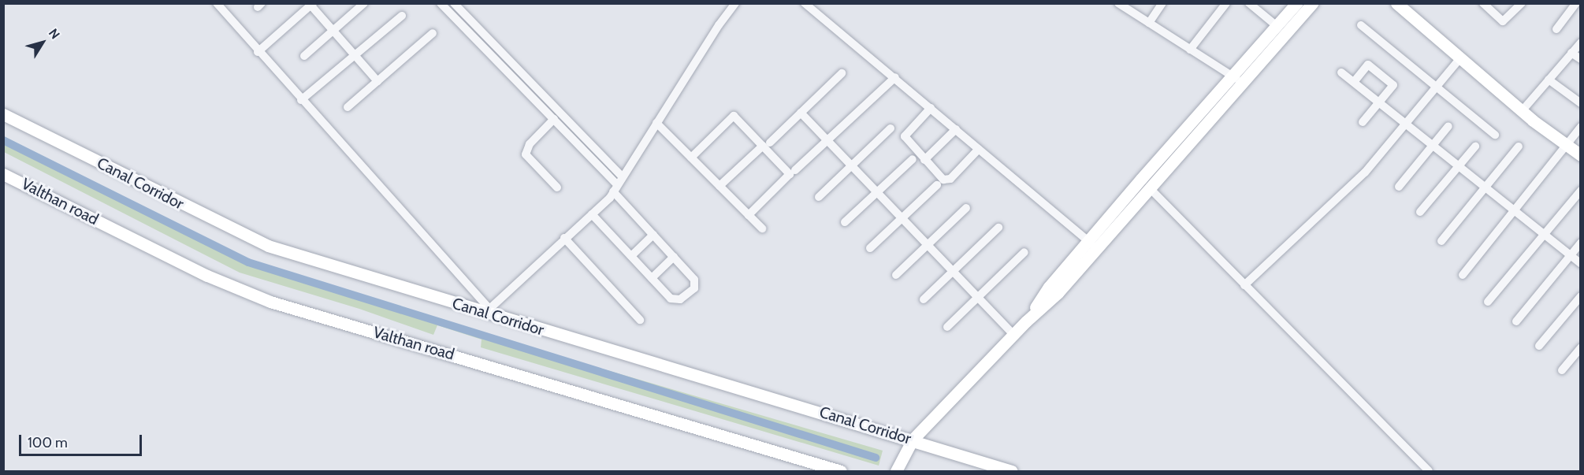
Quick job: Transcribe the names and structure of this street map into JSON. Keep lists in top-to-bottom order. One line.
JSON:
{"streets":{"main road":["Canal Corridor","Valthan road"]},"scale_bar":"100 m","north":"top right"}
